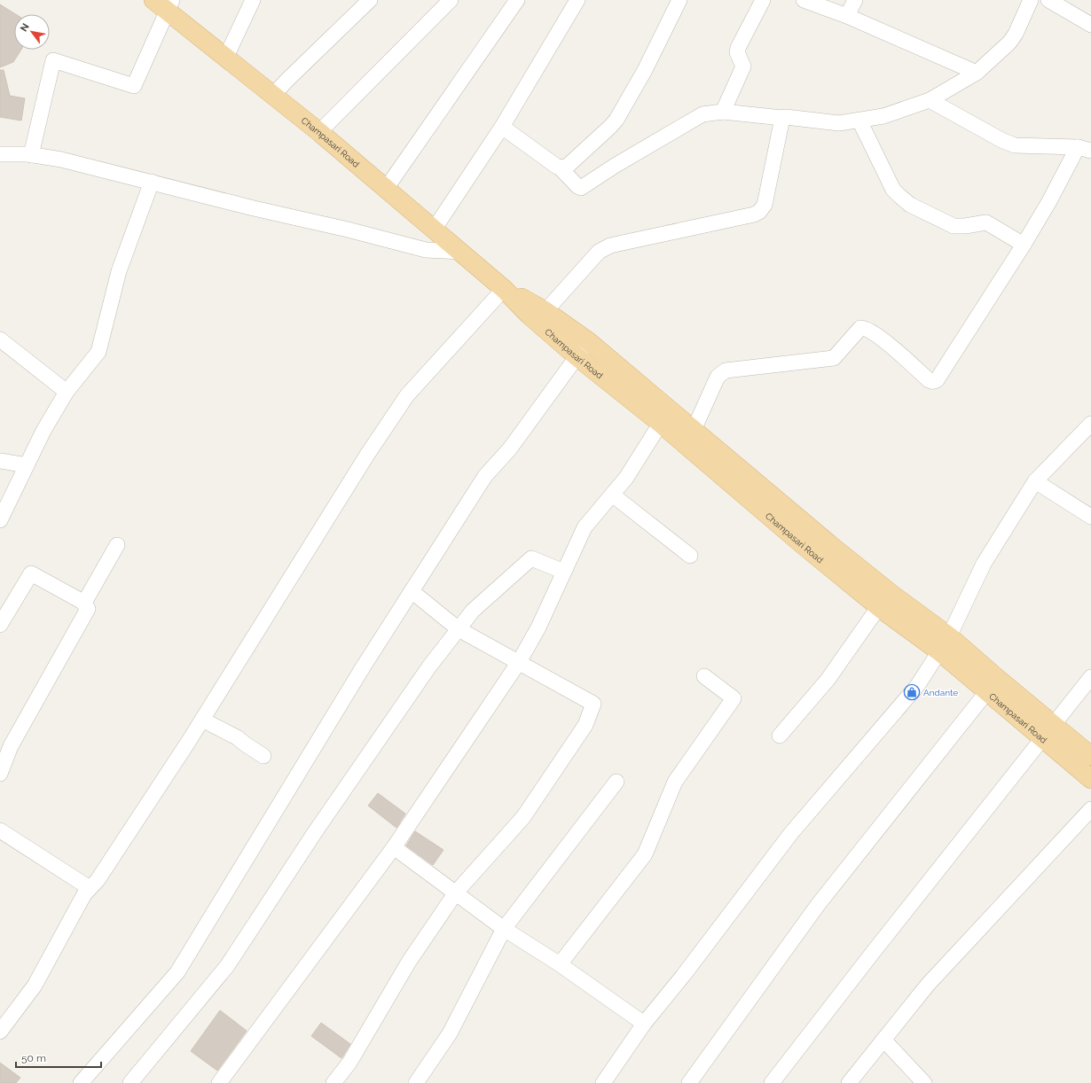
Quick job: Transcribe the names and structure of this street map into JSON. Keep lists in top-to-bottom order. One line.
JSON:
{"streets":{"main road":["Champasari Road"]},"places":{"shop":["Andante"]},"scale_bar":"50 m","north":"top left"}
